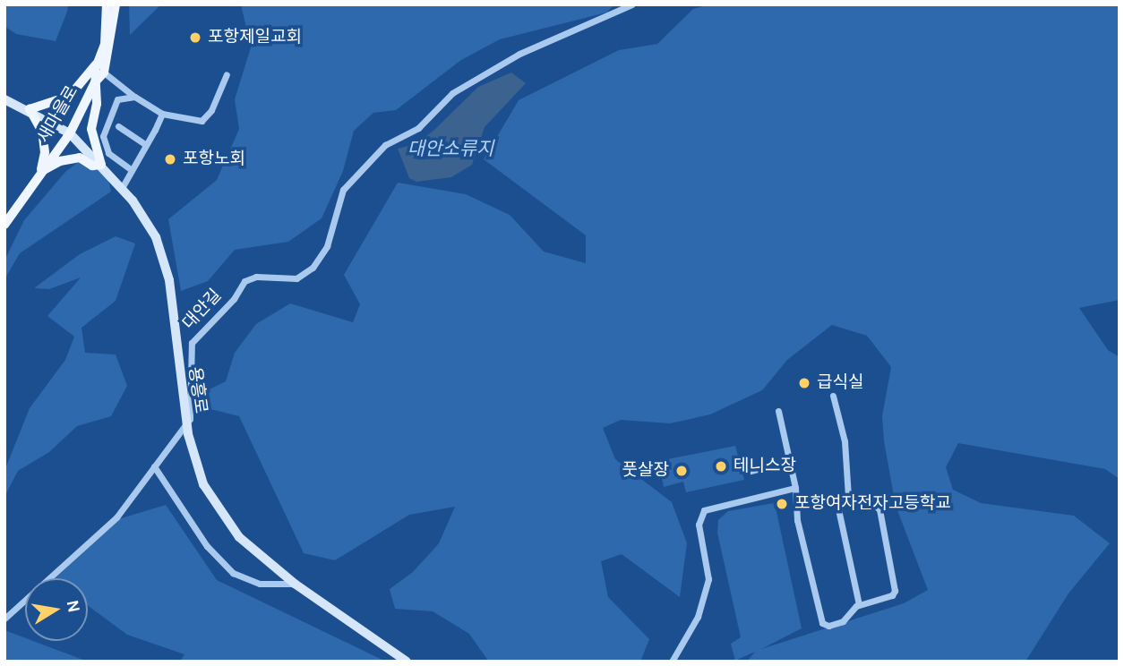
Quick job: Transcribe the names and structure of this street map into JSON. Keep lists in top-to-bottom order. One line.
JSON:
{"streets":{"main road":["새마을로","용흥로"],"street":["대안길"]},"crossings":[["새마을로","용흥로"]],"water":["대안소류지"],"places":["포항제일교회","포항노회","급식실","테니스장","풋살장","포항여자전자고등학교"],"north":"right"}
